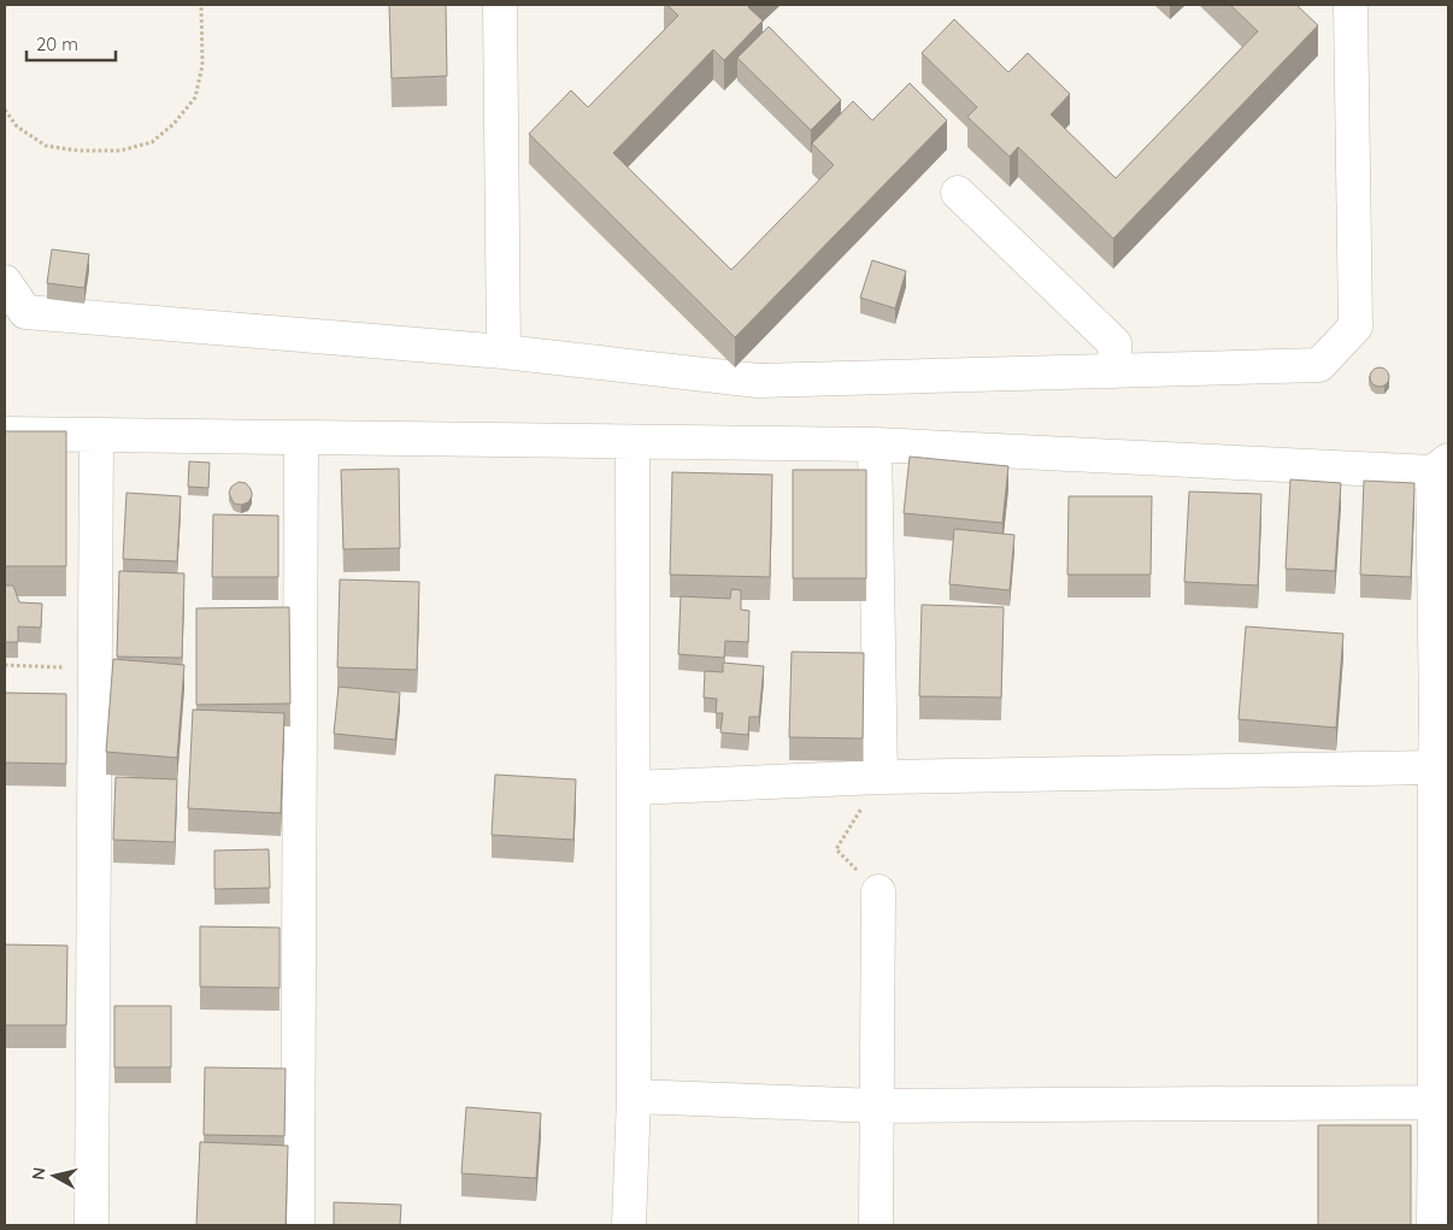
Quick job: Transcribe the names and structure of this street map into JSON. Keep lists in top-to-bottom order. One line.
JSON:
{"scale_bar":"20 m","north":"left"}
